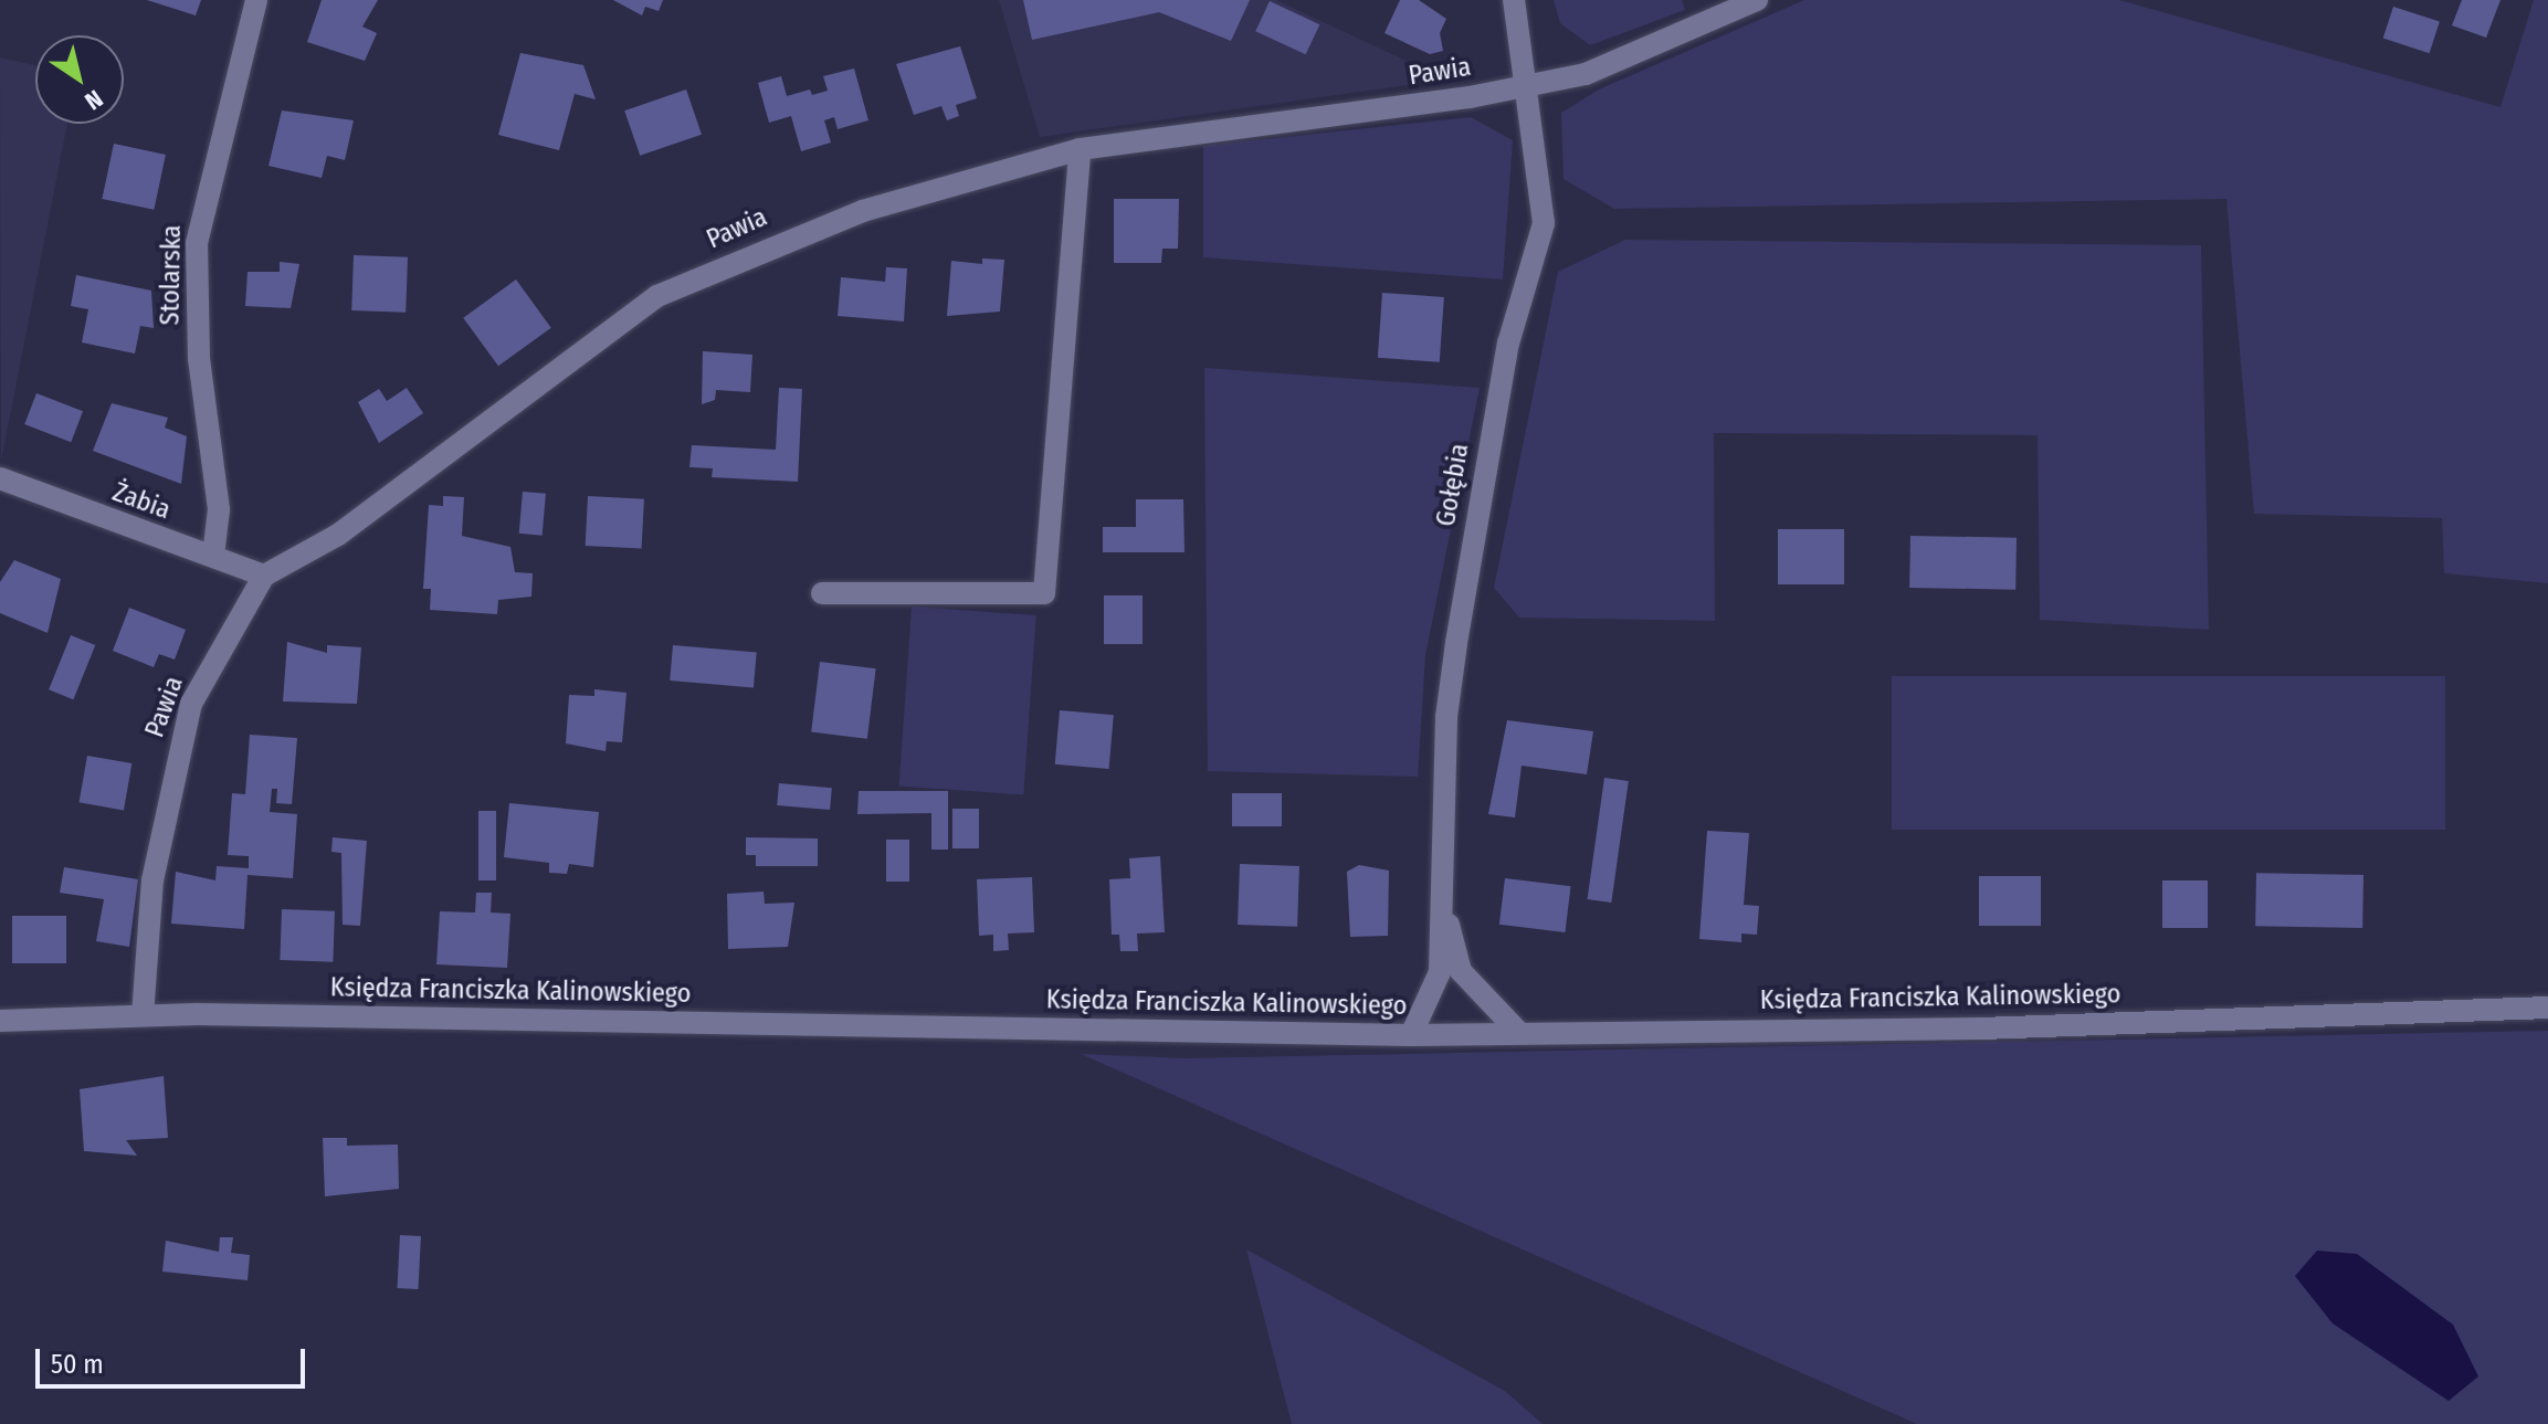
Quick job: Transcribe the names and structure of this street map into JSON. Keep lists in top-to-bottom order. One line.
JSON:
{"streets":{"street":["Pawia","Stolarska","Gołębia","Żabia","Księdza Franciszka Kalinowskiego"]},"crossings":[["Pawia","Gołębia"],["Pawia","Żabia"],["Pawia","Księdza Franciszka Kalinowskiego"],["Stolarska","Żabia"],["Gołębia","Księdza Franciszka Kalinowskiego"]],"scale_bar":"50 m","north":"bottom right"}
